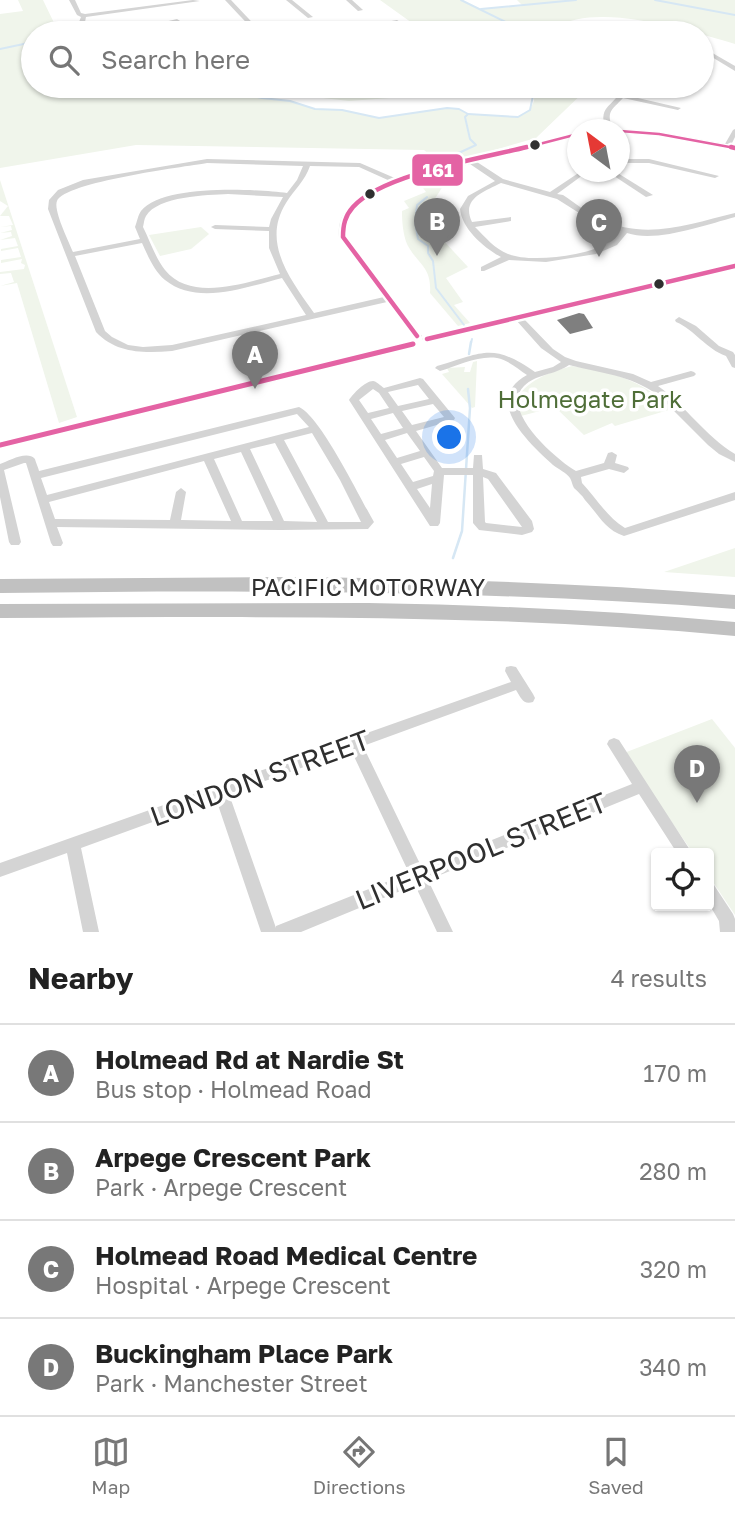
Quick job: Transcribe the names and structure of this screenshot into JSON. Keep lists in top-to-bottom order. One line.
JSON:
{"streets":{"highway":["PACIFIC MOTORWAY"],"street":["LONDON STREET","LIVERPOOL STREET"]},"parks":["Holmegate Park"],"lines":["transit line 161"],"north":"top left","page":{"search":"Search here","pins":["B","C","A","D"],"heading":["Nearby","4 results"],"list":[{"mark":"A","name":"Holmead Rd at Nardie St","note":"Bus stop · Holmead Road","value":"170 m"},{"mark":"B","name":"Arpege Crescent Park","note":"Park · Arpege Crescent","value":"280 m"},{"mark":"C","name":"Holmead Road Medical Centre","note":"Hospital · Arpege Crescent","value":"320 m"},{"mark":"D","name":"Buckingham Place Park","note":"Park · Manchester Street","value":"340 m"}],"nav":["Map","Directions","Saved"]}}
